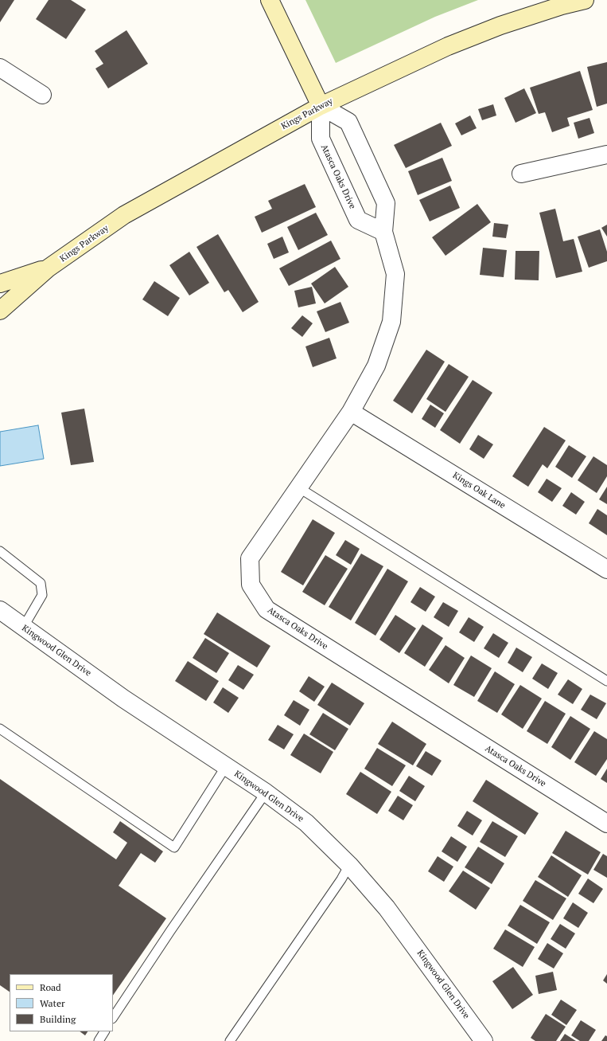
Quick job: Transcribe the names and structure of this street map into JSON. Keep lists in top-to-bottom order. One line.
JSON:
{"streets":{"street":["Kings Parkway","Atasca Oaks Drive","Kings Oak Lane","Kingwood Glen Drive"]},"crossings":[["Kings Parkway","Atasca Oaks Drive"],["Atasca Oaks Drive","Kings Oak Lane"]],"legend":["Road","Water","Building"]}
